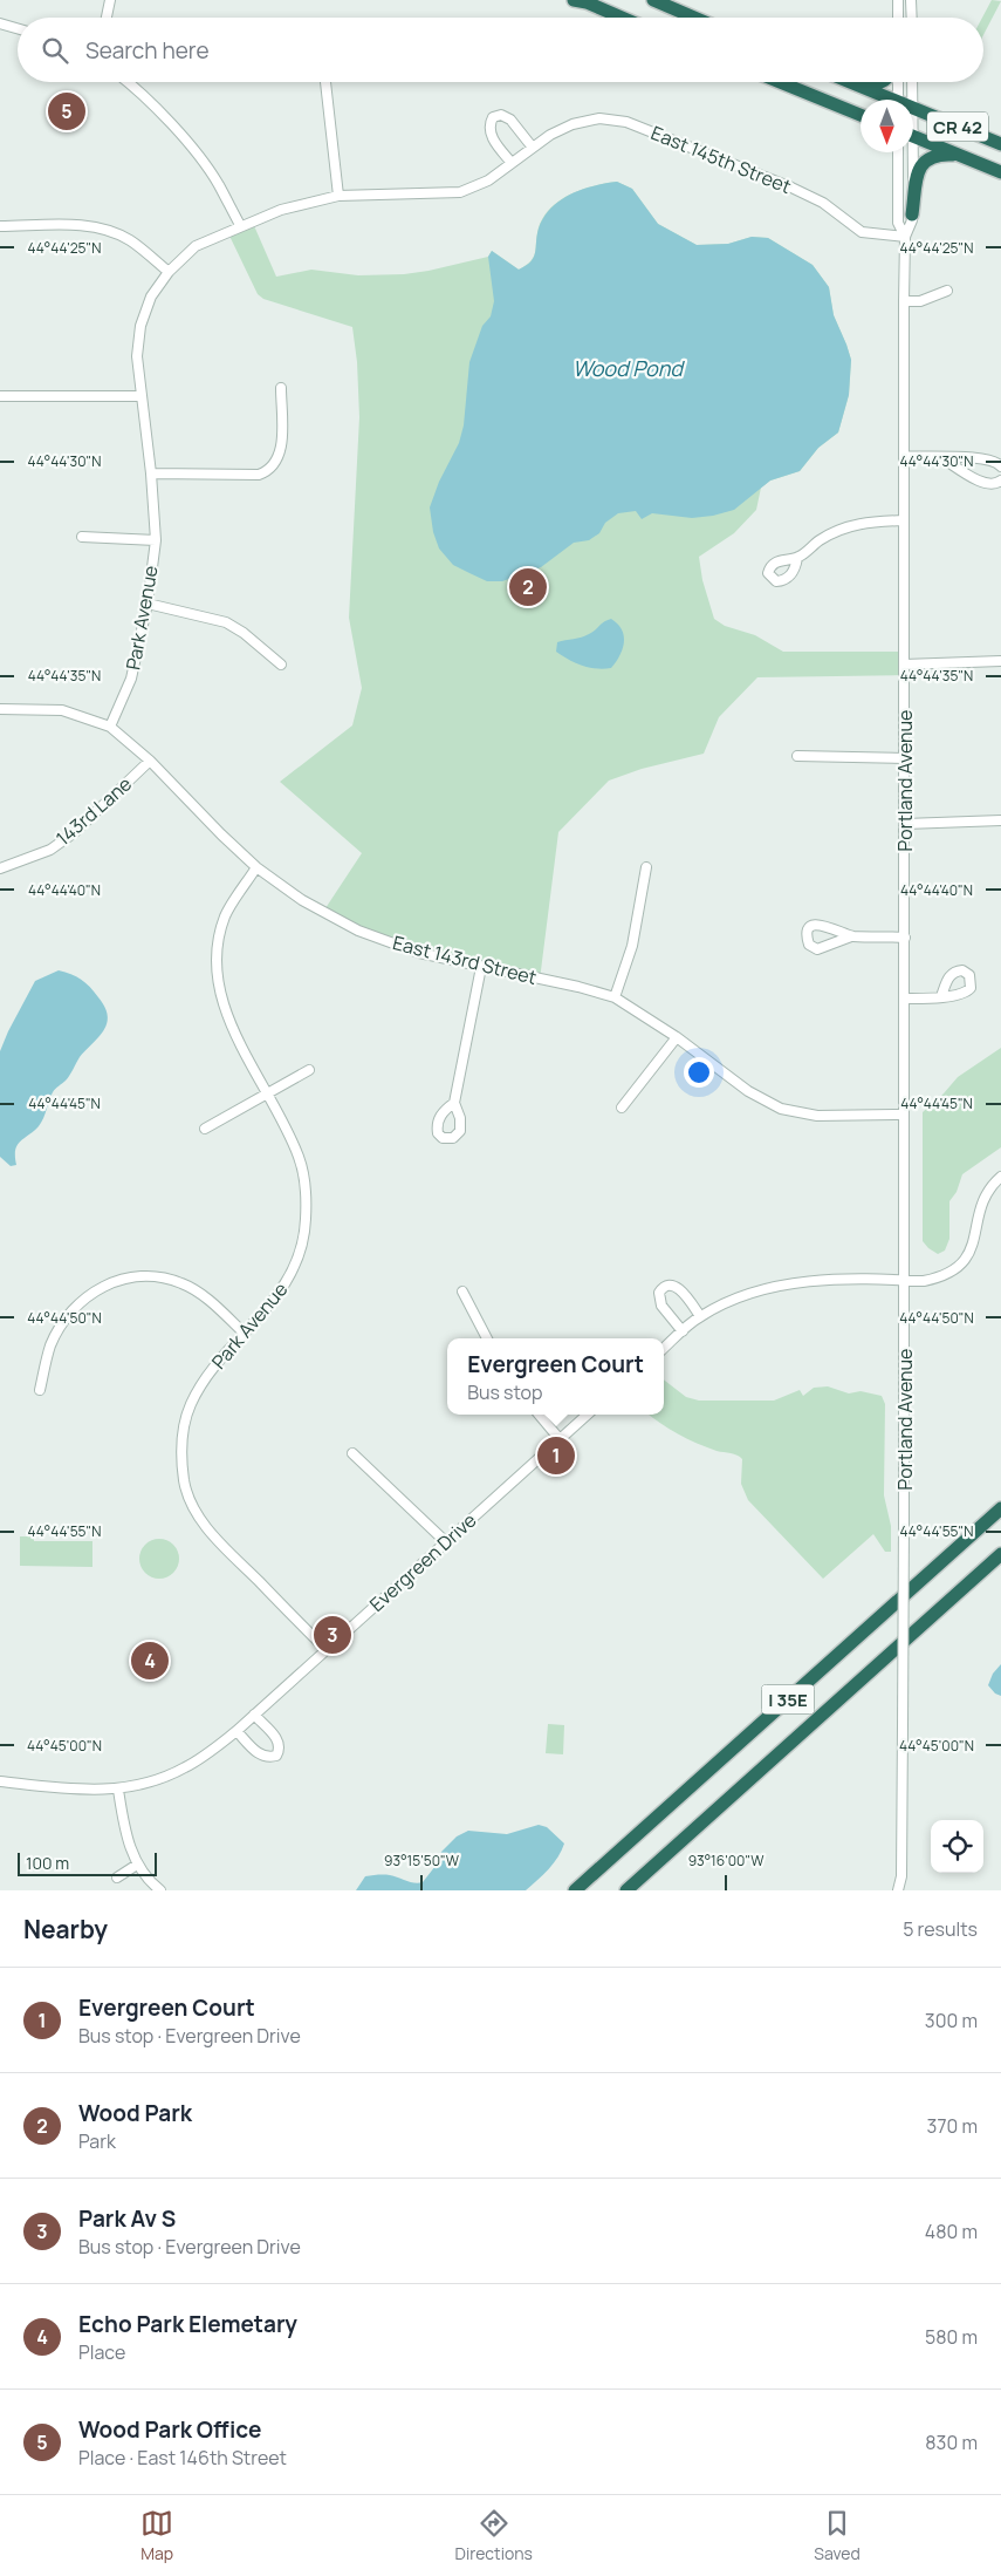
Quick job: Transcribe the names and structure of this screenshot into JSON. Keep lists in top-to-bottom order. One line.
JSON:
{"streets":{"highway":["CR 42","I 35E"],"street":["East 145th Street","Park Avenue","Portland Avenue","143rd Lane","East 143rd Street","Evergreen Drive"]},"crossings":[["East 145th Street","Portland Avenue"],["Park Avenue","East 143rd Street"],["Park Avenue","Evergreen Drive"],["Portland Avenue","East 143rd Street"],["143rd Lane","East 143rd Street"]],"water":["Wood Pond"],"scale_bar":"100 m","north":"bottom","page":{"search":"Search here","pins":["5","2","1","3","4"],"popup":["Evergreen Court","Bus stop"],"scale":"100 m","heading":["Nearby","5 results"],"list":[{"mark":"1","name":"Evergreen Court","note":"Bus stop · Evergreen Drive","value":"300 m"},{"mark":"2","name":"Wood Park","note":"Park","value":"370 m"},{"mark":"3","name":"Park Av S","note":"Bus stop · Evergreen Drive","value":"480 m"},{"mark":"4","name":"Echo Park Elemetary","note":"Place","value":"580 m"},{"mark":"5","name":"Wood Park Office","note":"Place · East 146th Street","value":"830 m"}],"nav":["Map","Directions","Saved"]},"coordinates":["44°44'25\"N","44°44'30\"N","44°44'35\"N","44°44'40\"N","44°44'45\"N","44°44'50\"N","44°44'55\"N","44°45'00\"N","93°15'50\"W","93°16'00\"W"]}
